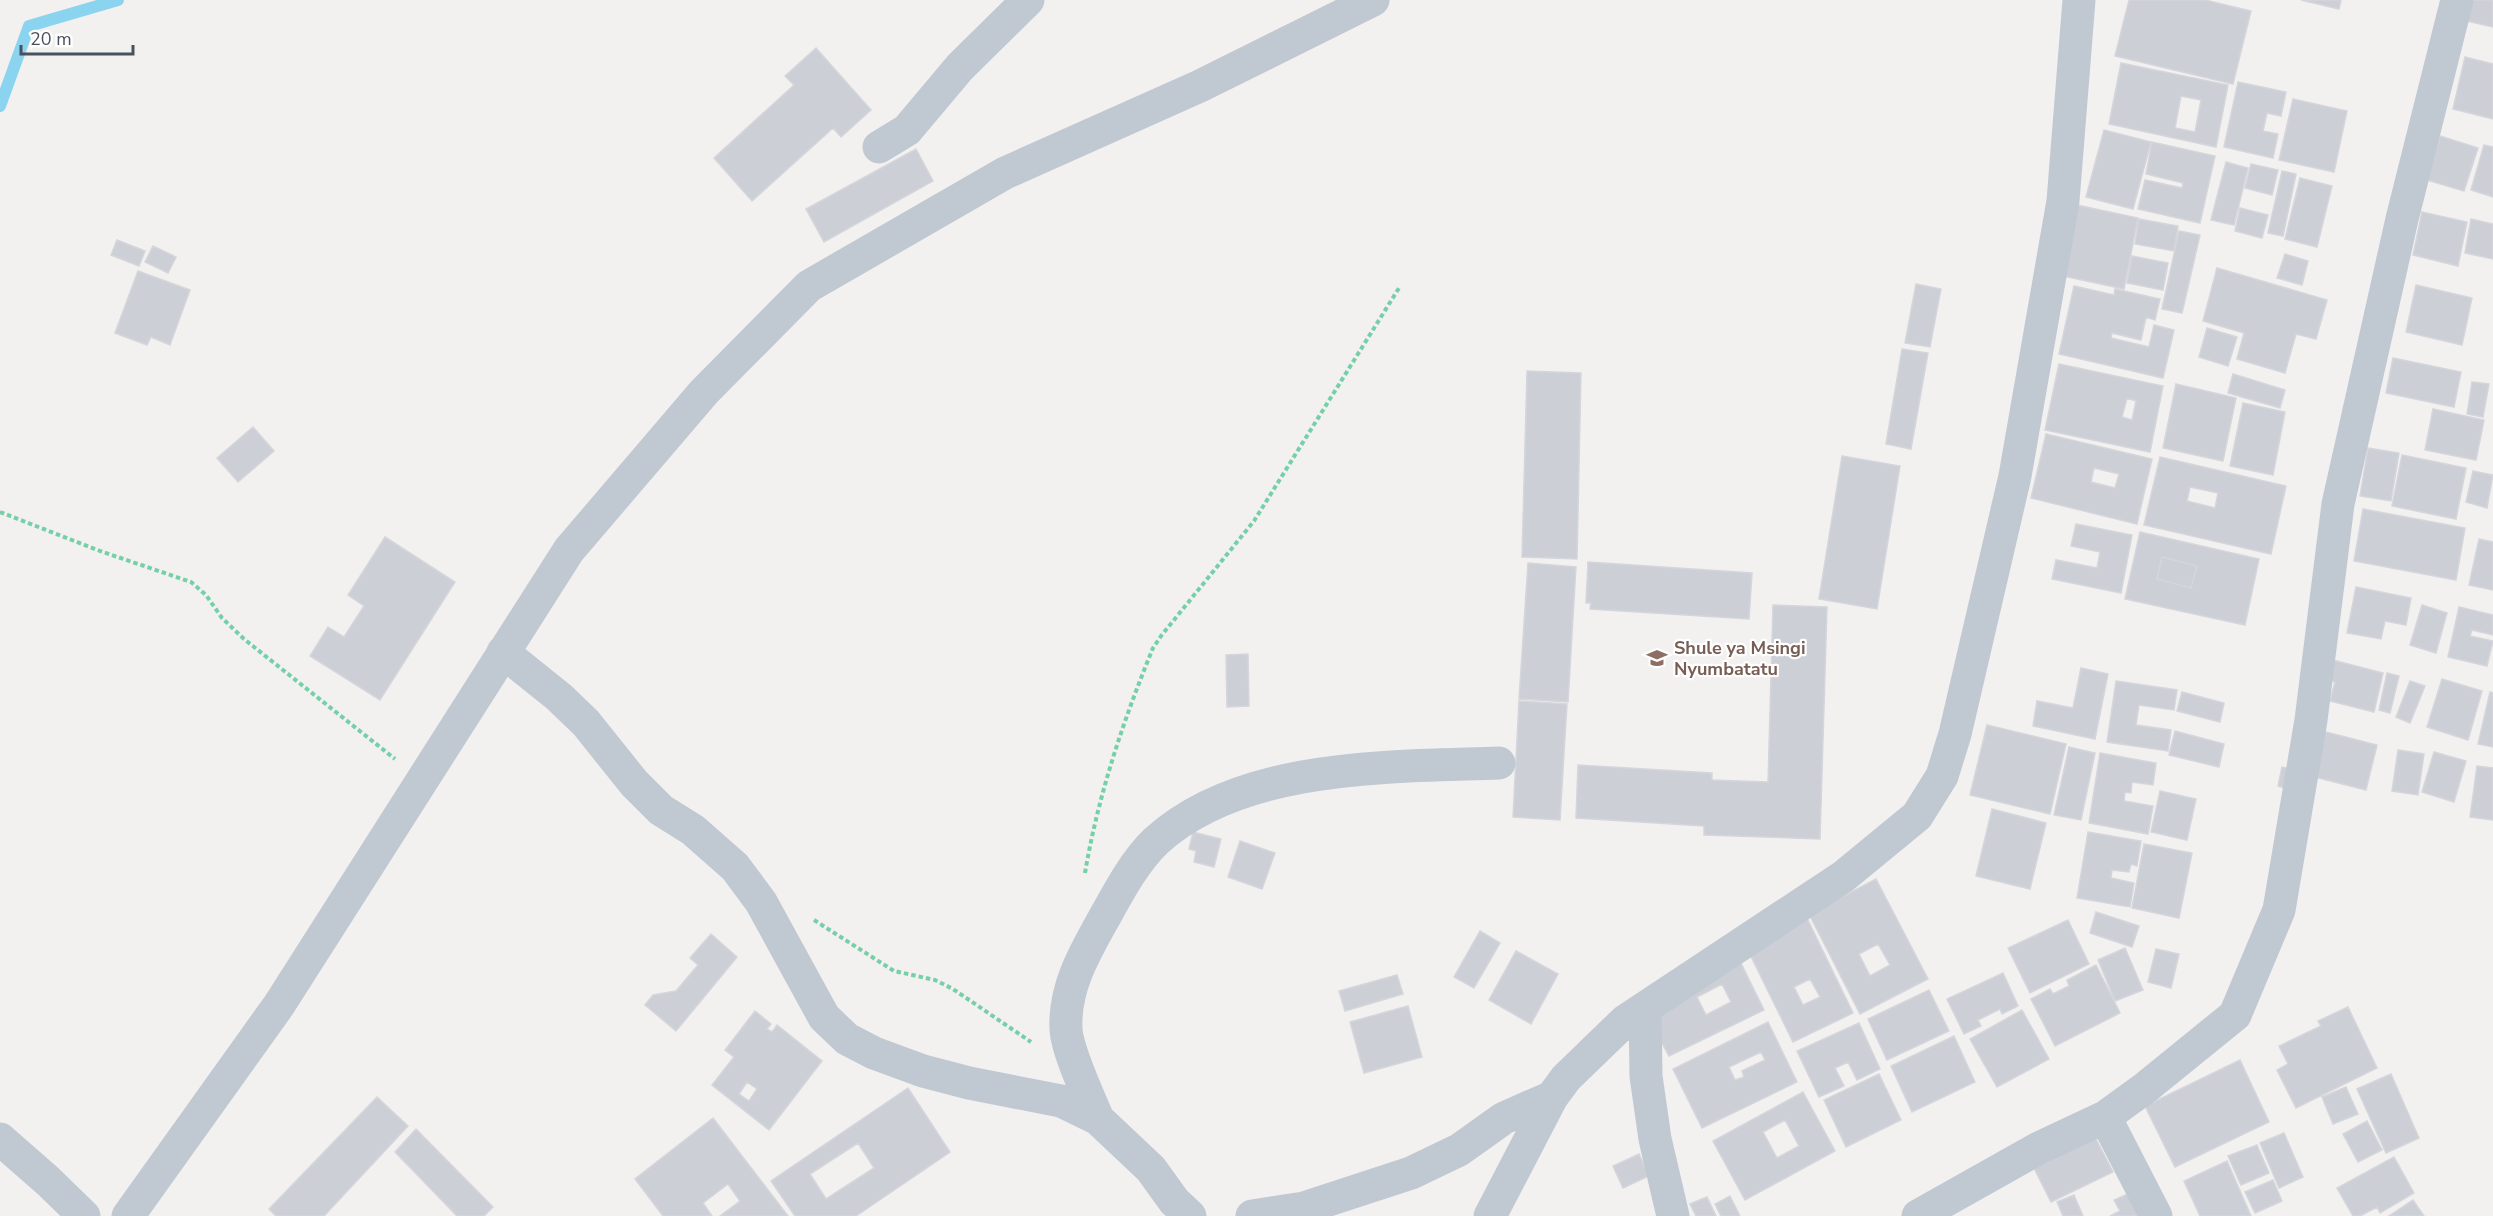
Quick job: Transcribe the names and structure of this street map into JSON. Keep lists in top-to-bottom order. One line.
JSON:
{"places":{"school or university":["Shule ya Msingi Nyumbatatu"]},"scale_bar":"20 m"}
